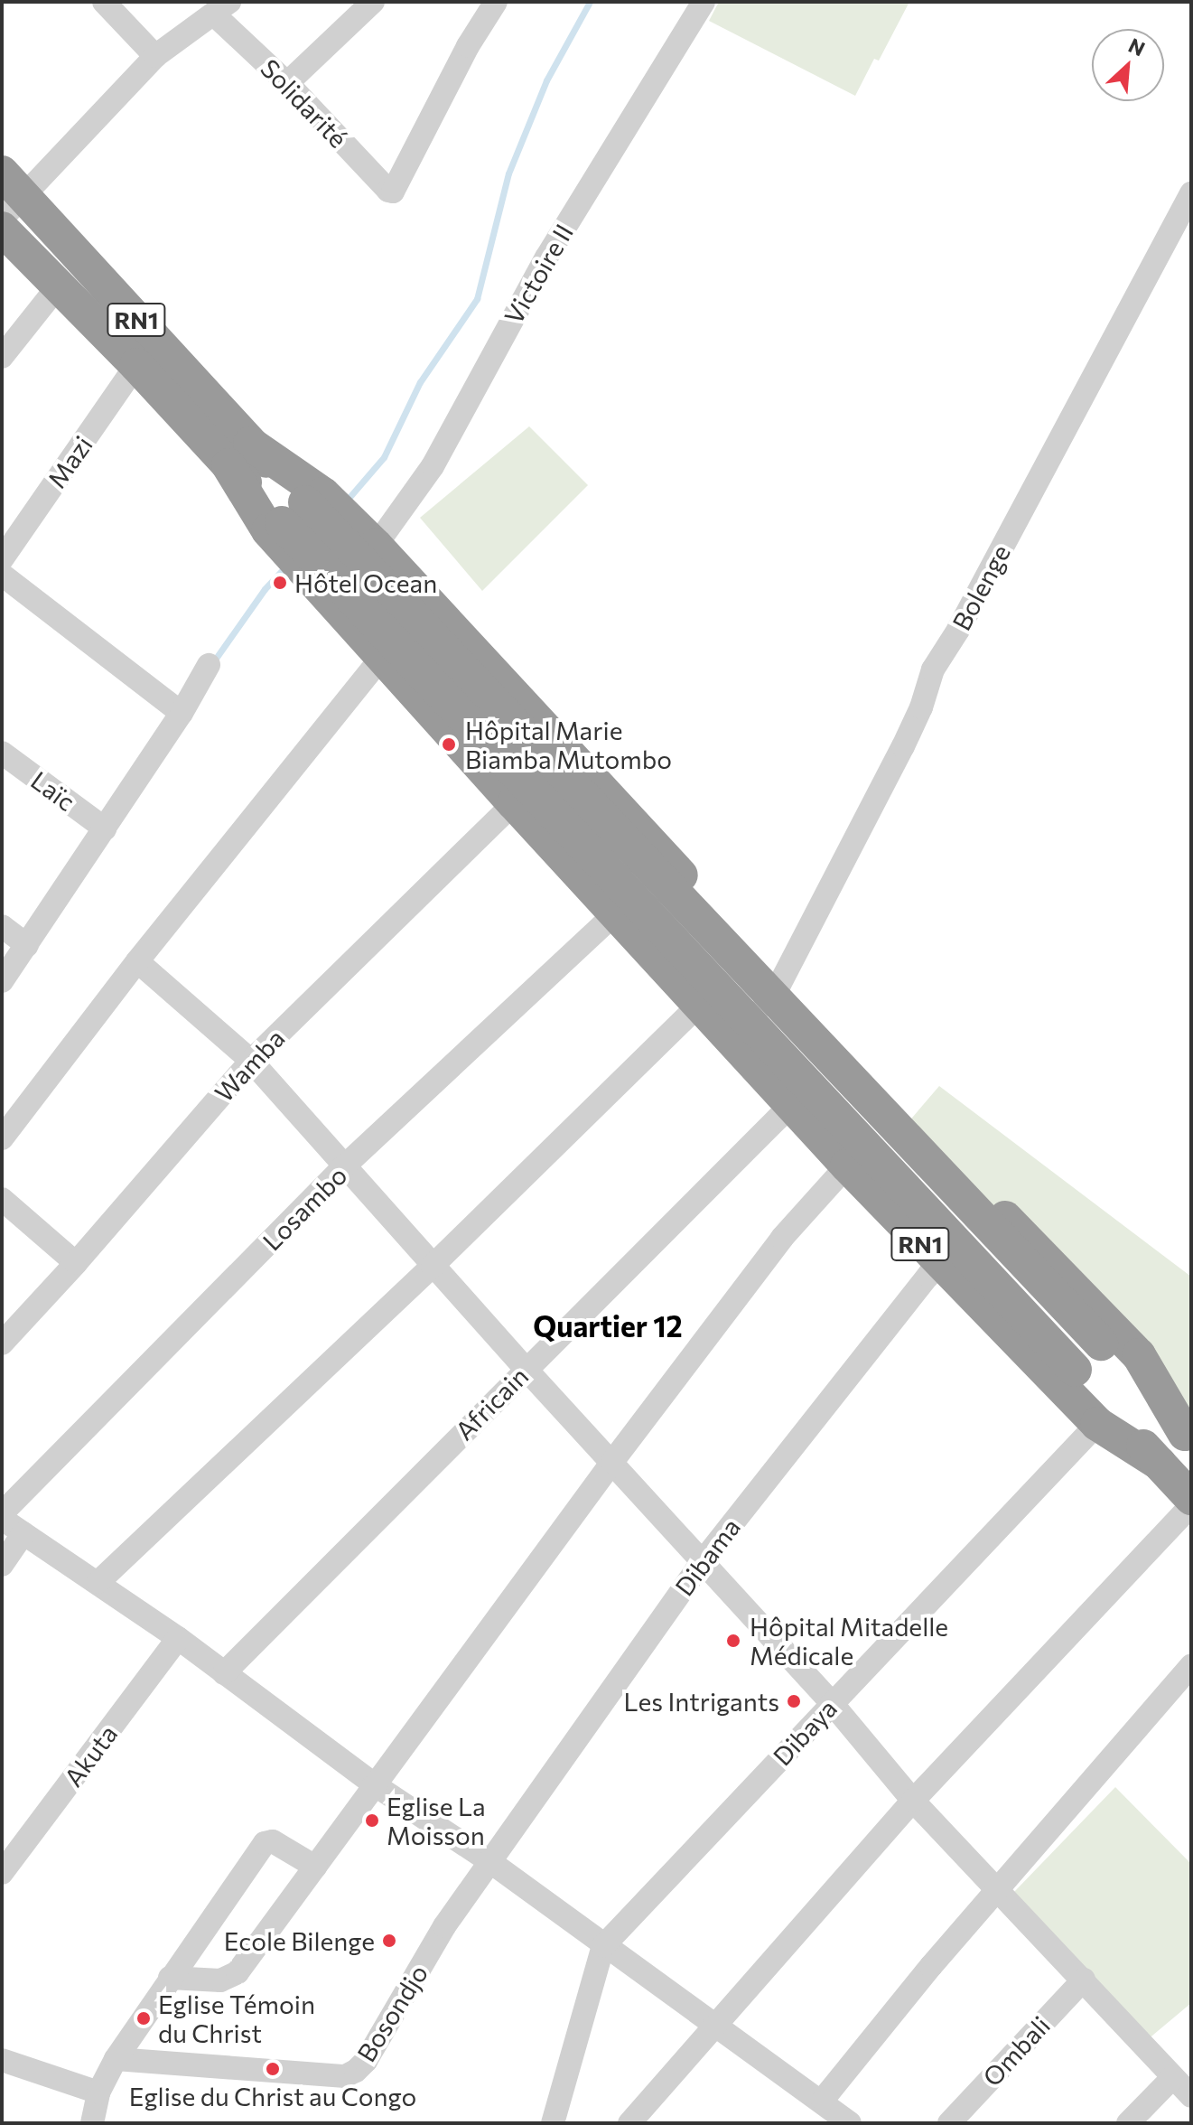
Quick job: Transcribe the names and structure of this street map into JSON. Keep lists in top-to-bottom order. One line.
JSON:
{"streets":{"highway":["RN1"],"street":["Solidarité","Victoire II","Mazi","Bolenge","Laïc","Wamba","Losambo","Africain","Dibama","Dibaya","Akuta","Bosondjo","Ombali"]},"crossings":[["Victoire II","RN1"],["RN1","Mazi"],["RN1","Bolenge"],["RN1","Wamba"],["RN1","Losambo"],["RN1","Africain"],["RN1","Dibama"],["RN1","Dibaya"],["Dibama","Bosondjo"]],"districts":["Quartier 12"],"places":["Hôtel Ocean","Hôpital Marie Biamba Mutombo","Hôpital Mitadelle Médicale","Les Intrigants","Eglise La Moisson","Ecole Bilenge","Eglise Témoin du Christ","Eglise du Christ au Congo"],"north":"top right"}
